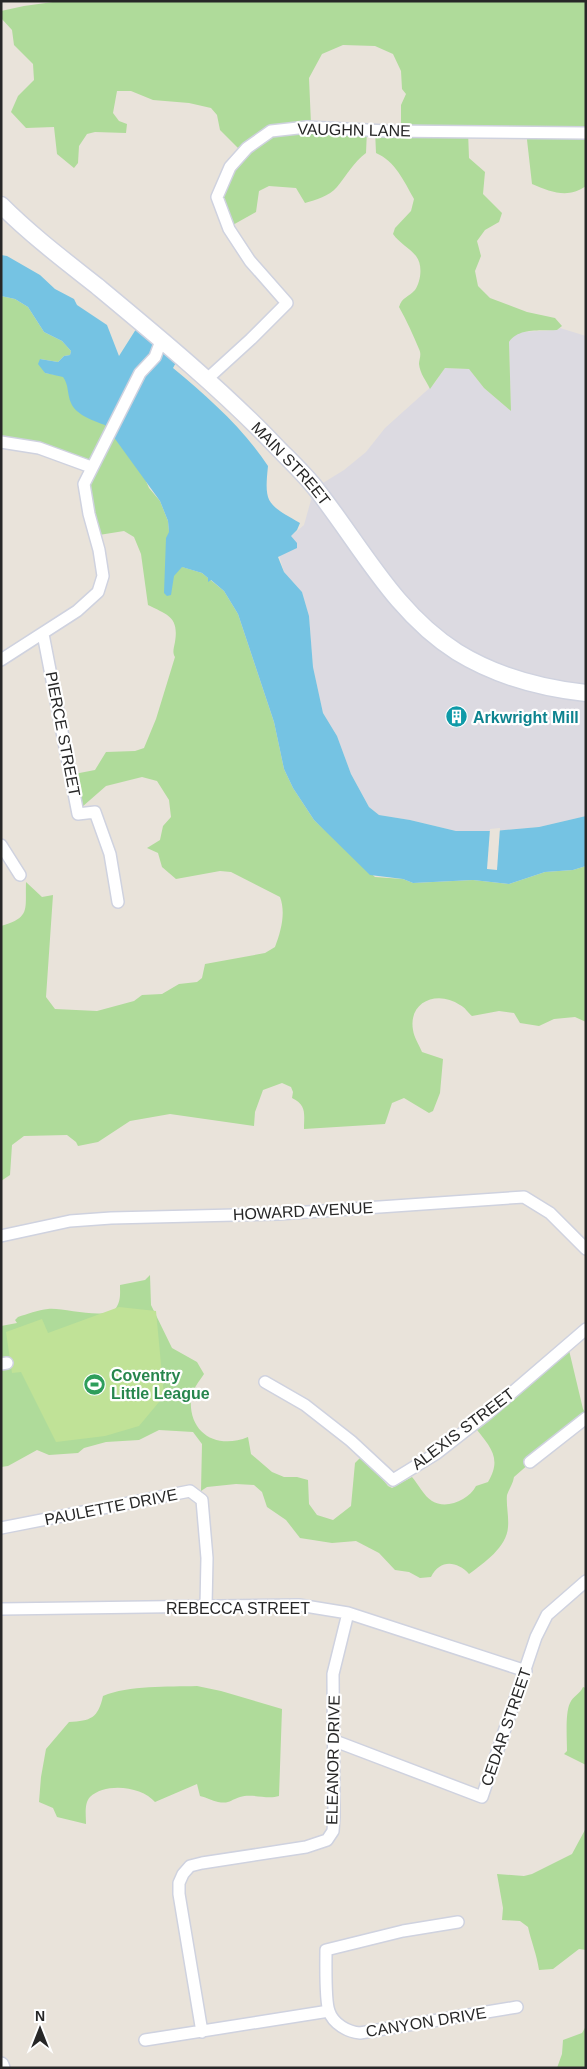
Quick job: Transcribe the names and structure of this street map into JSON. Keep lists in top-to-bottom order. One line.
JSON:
{"streets":{"main road":["MAIN STREET"],"street":["VAUGHN LANE","PIERCE STREET","HOWARD AVENUE","ALEXIS STREET","PAULETTE DRIVE","REBECCA STREET","CEDAR STREET","ELEANOR DRIVE","CANYON DRIVE"]},"crossings":[["VAUGHN LANE","MAIN STREET"],["PAULETTE DRIVE","REBECCA STREET"],["REBECCA STREET","CEDAR STREET"],["REBECCA STREET","ELEANOR DRIVE"],["CEDAR STREET","ELEANOR DRIVE"]],"places":{"building":["Arkwright Mill"],"sports":["Coventry Little League"]},"north":"top"}
